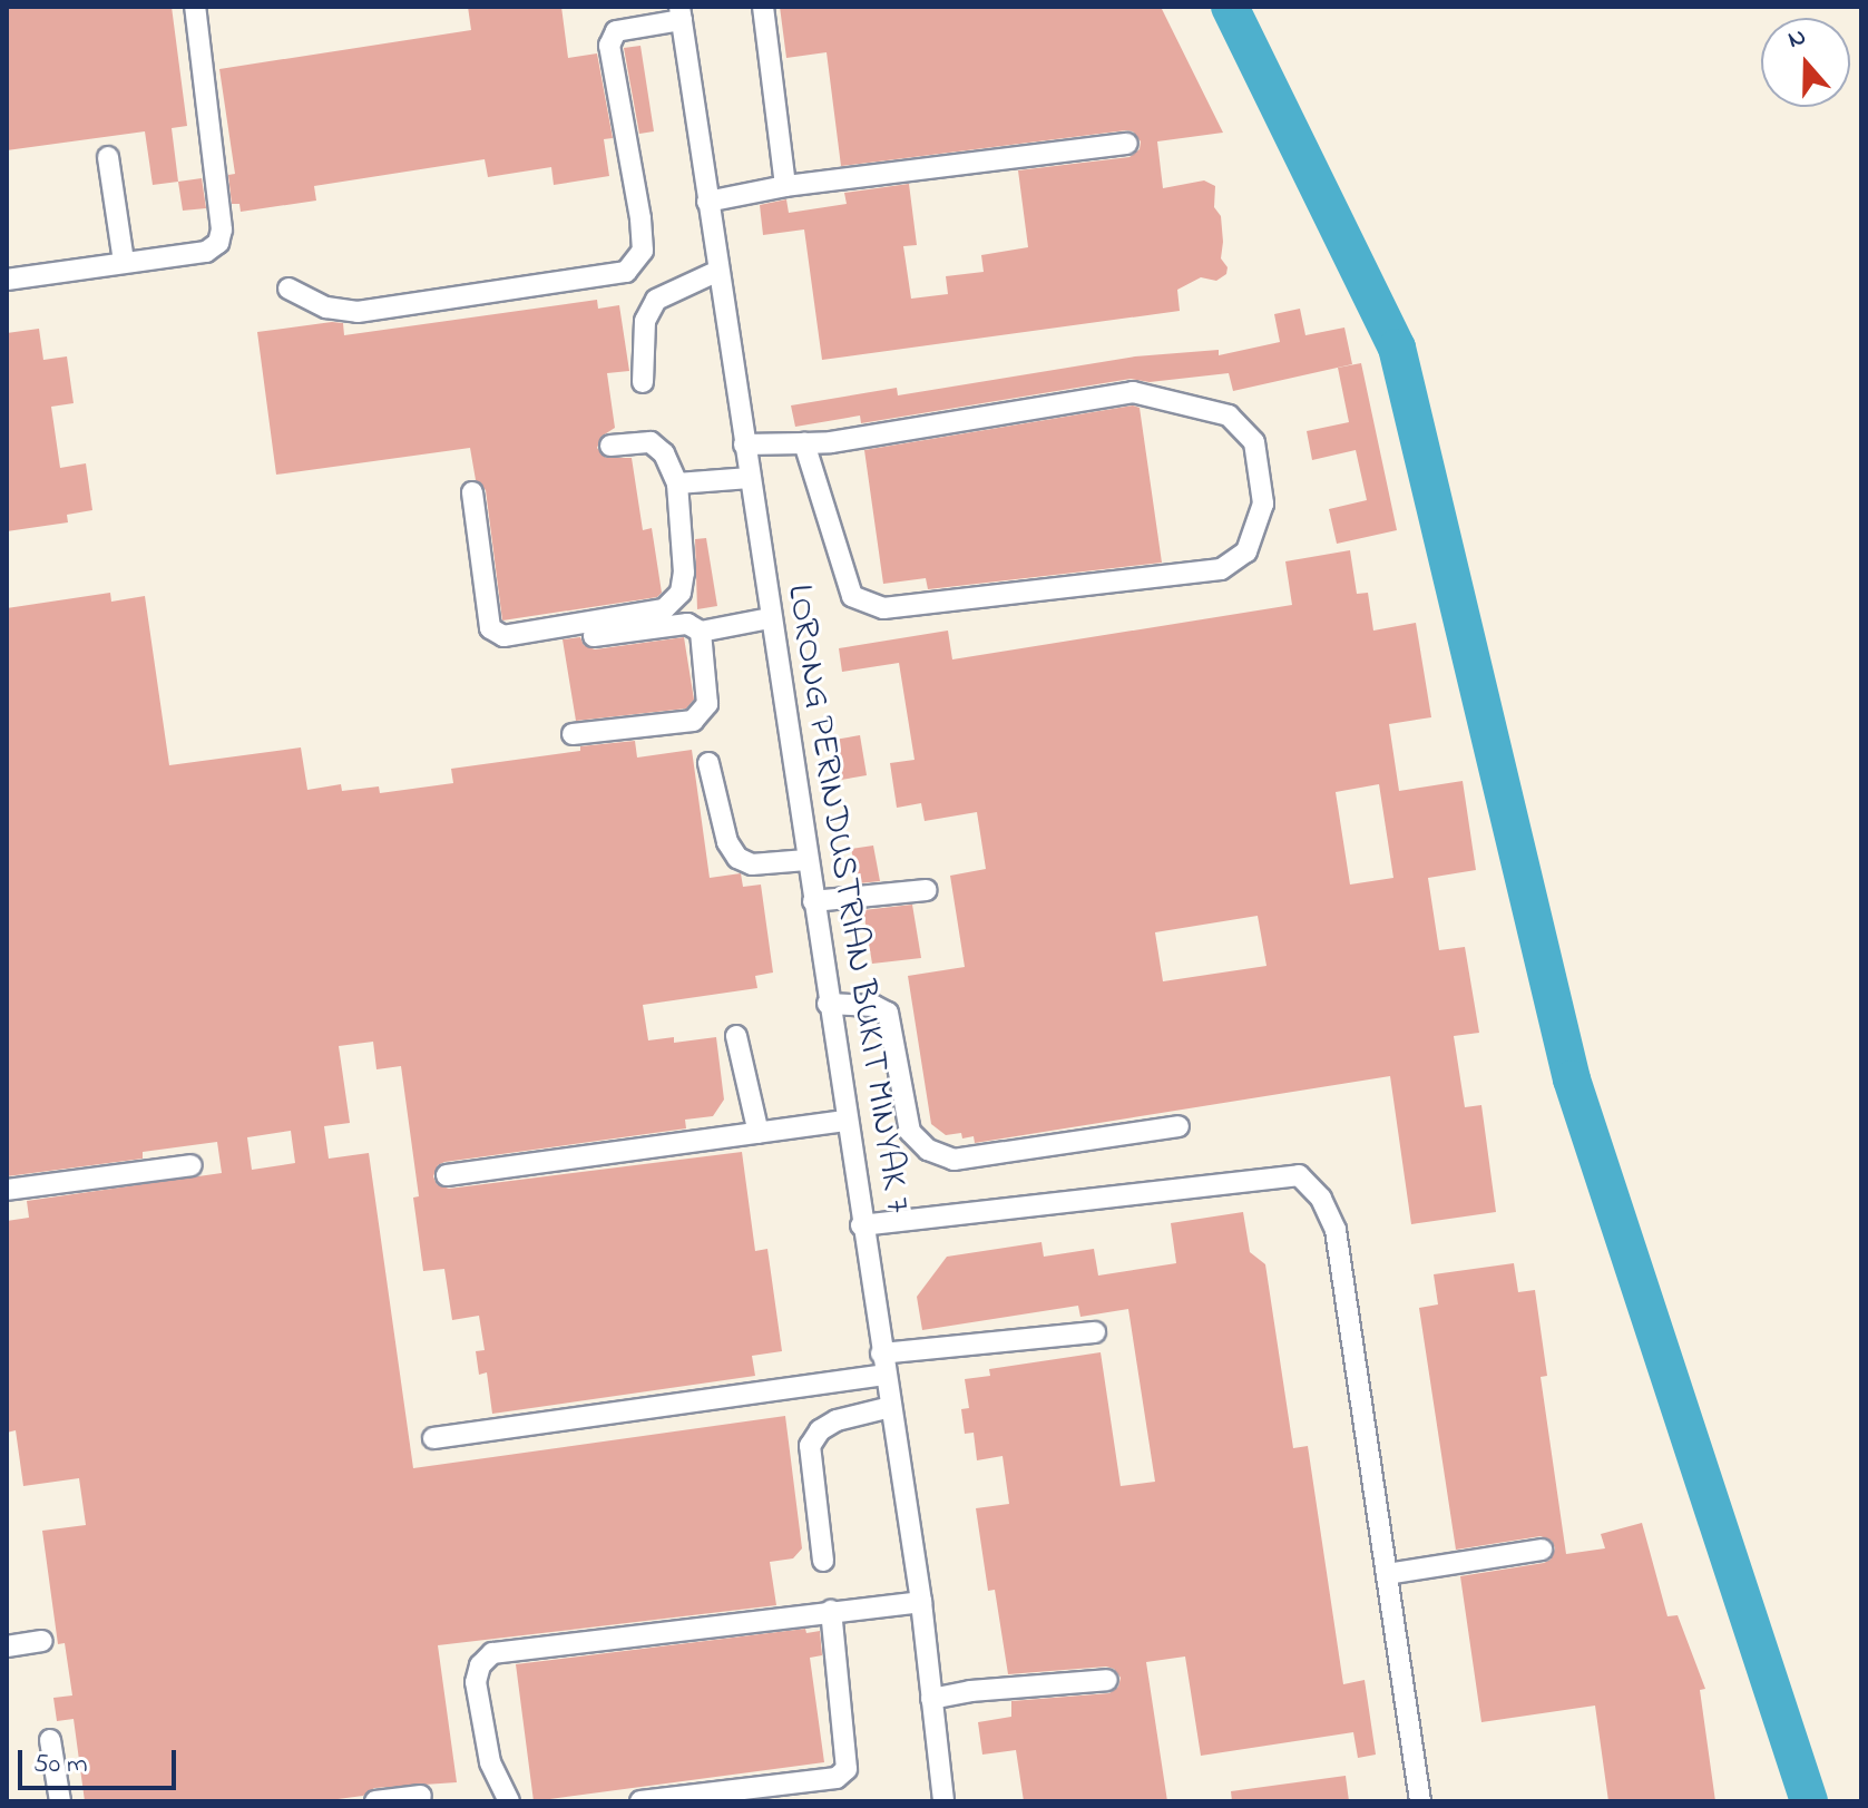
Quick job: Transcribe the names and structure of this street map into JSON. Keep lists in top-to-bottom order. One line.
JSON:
{"streets":{"street":["LORONG PERINDUSTRIAN BUKIT MINYAK 7"]},"scale_bar":"50 m","north":"top"}
